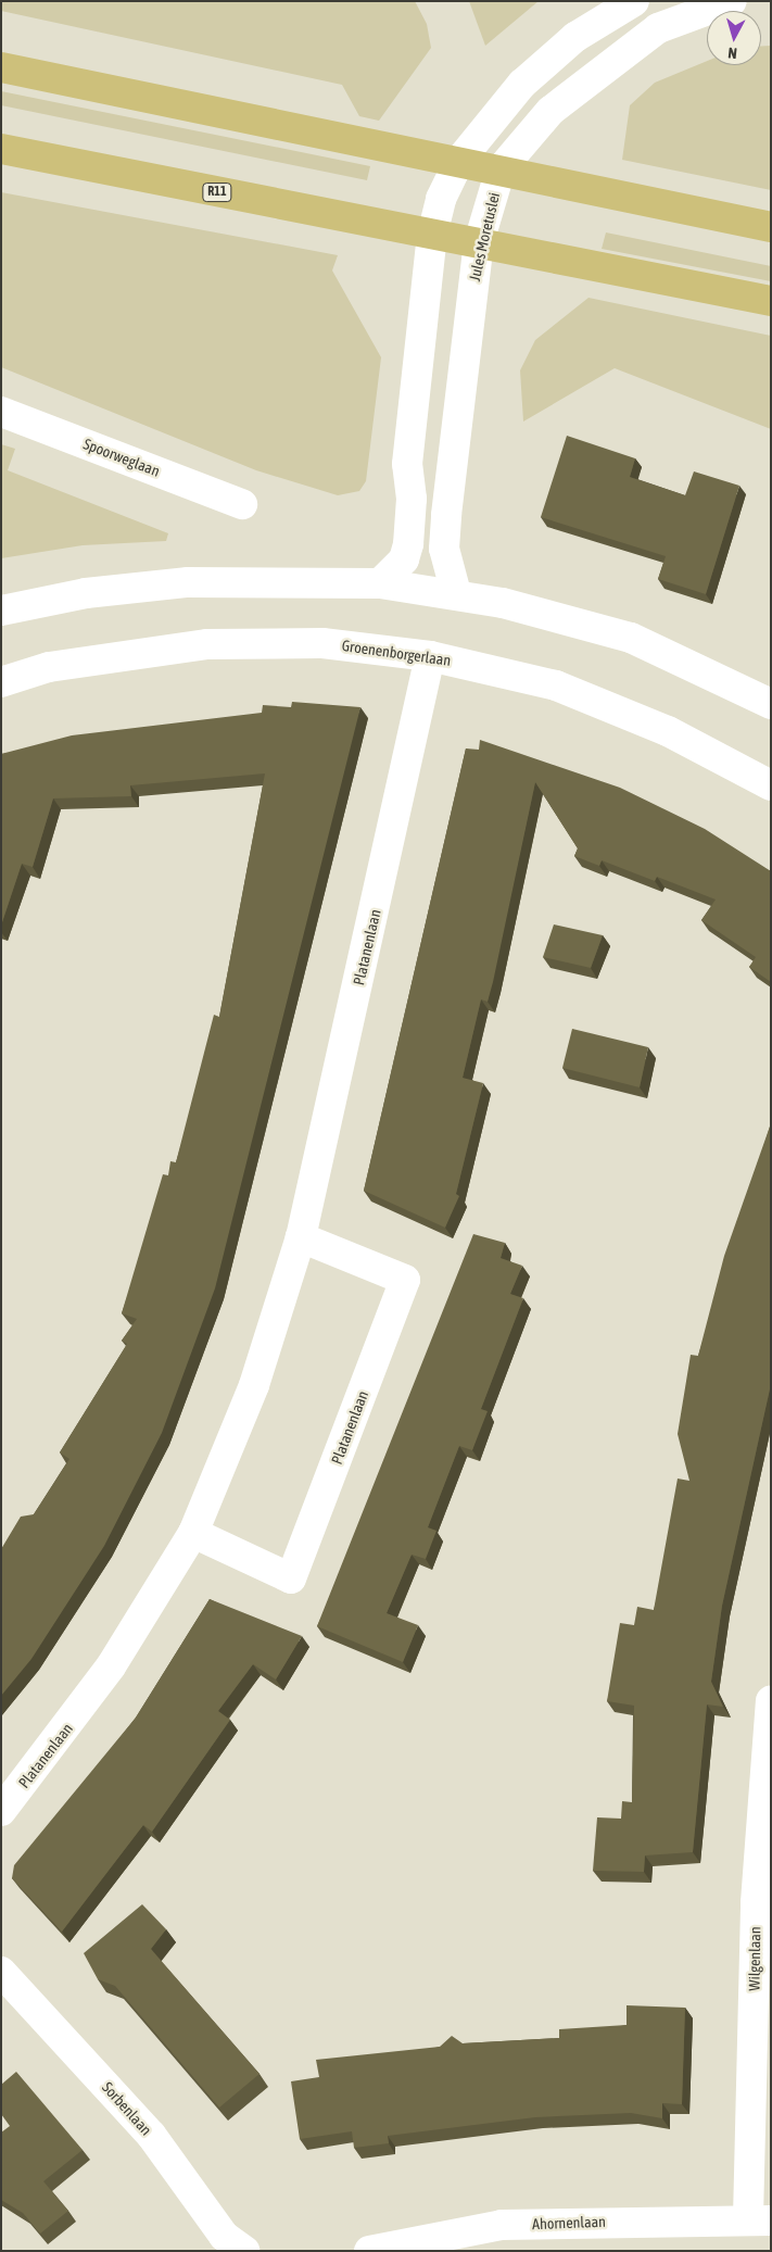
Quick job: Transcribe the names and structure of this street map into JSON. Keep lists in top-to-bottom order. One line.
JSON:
{"streets":{"highway":["R11"],"street":["Jules Moretuslei","Spoorweglaan","Groenenborgerlaan","Platanenlaan","Wilgenlaan","Sorbenlaan","Ahornenlaan"]},"crossings":[["R11","Jules Moretuslei"],["Groenenborgerlaan","Platanenlaan"],["Wilgenlaan","Ahornenlaan"]],"north":"bottom"}
